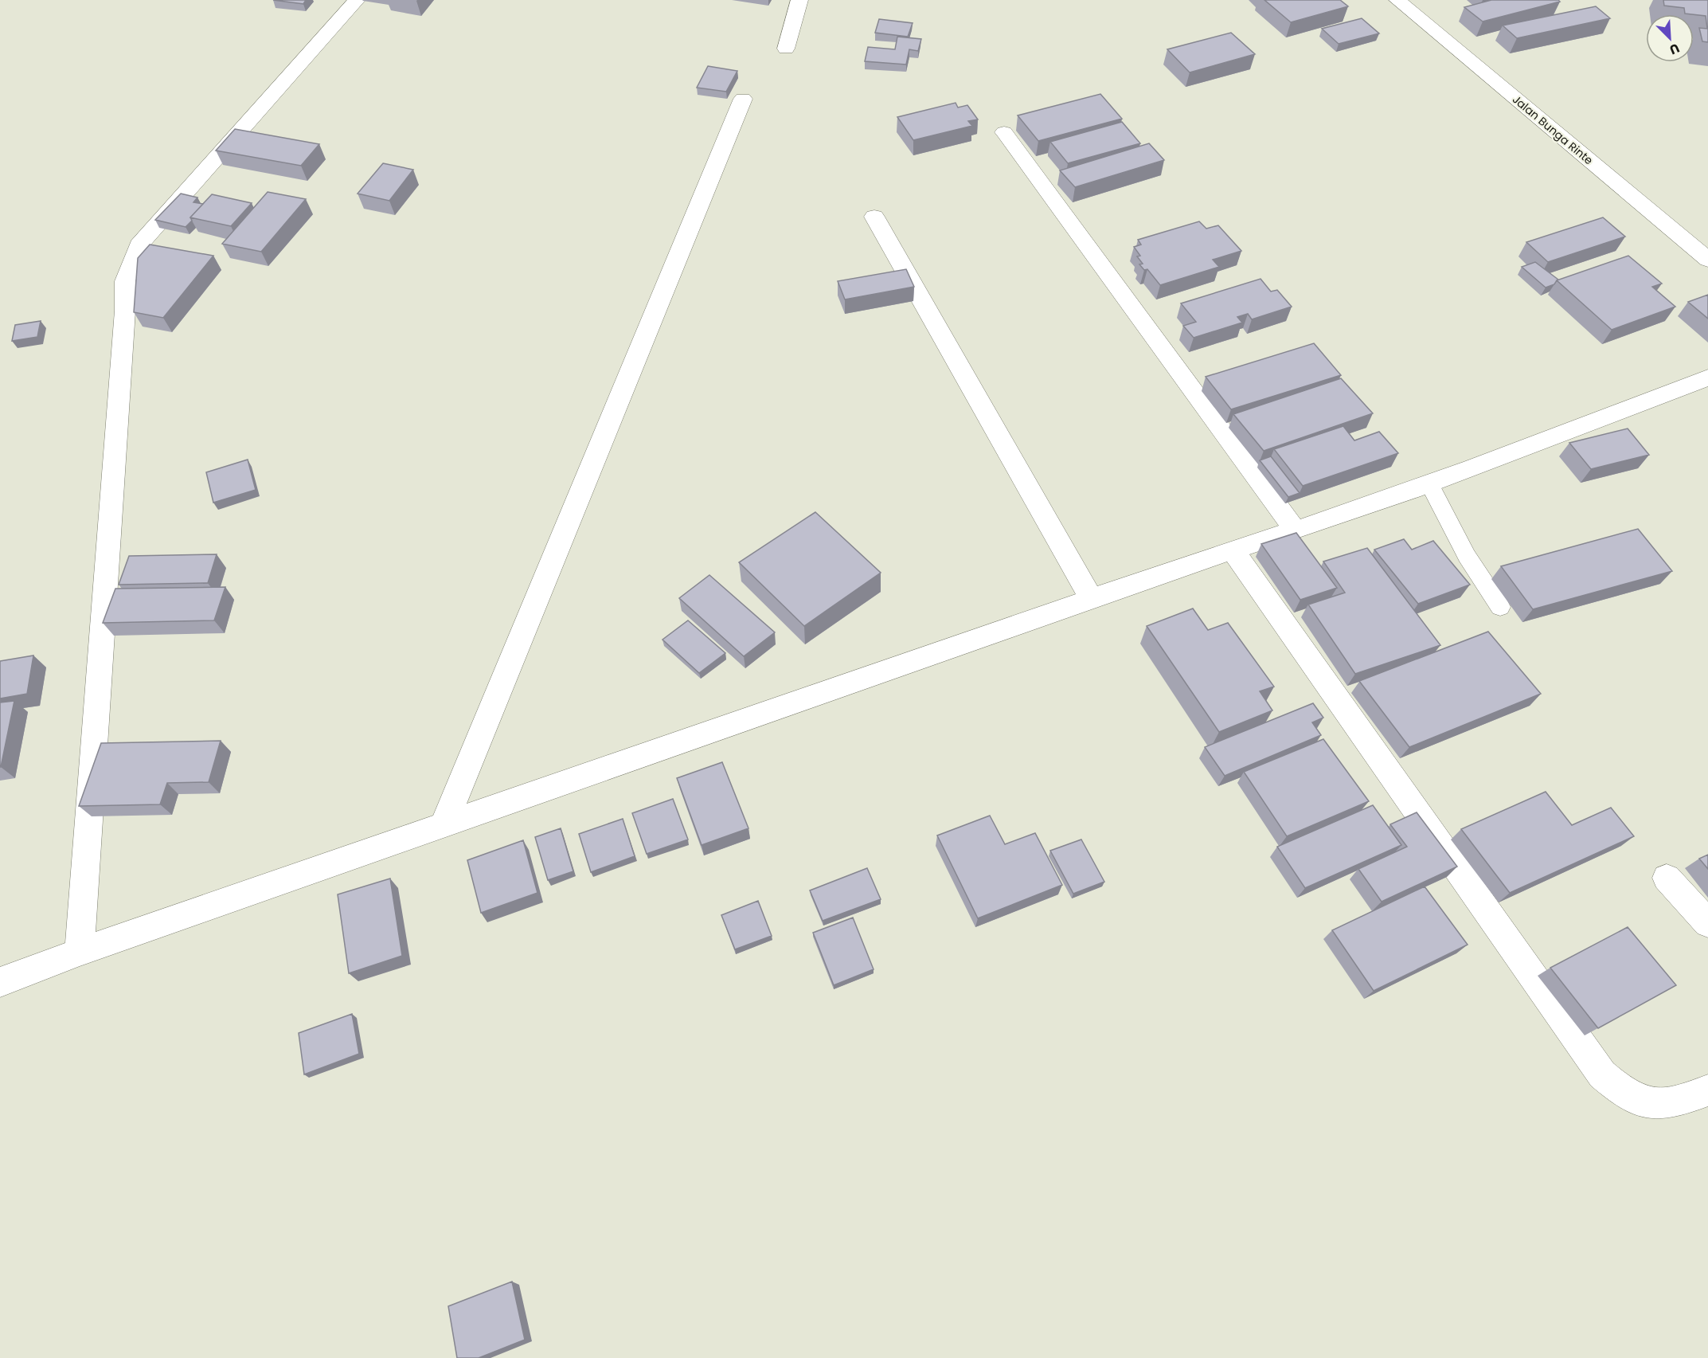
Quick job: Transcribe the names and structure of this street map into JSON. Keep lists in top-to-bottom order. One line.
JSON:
{"streets":{"street":["Jalan Bunga Rinte"]},"north":"bottom right"}
